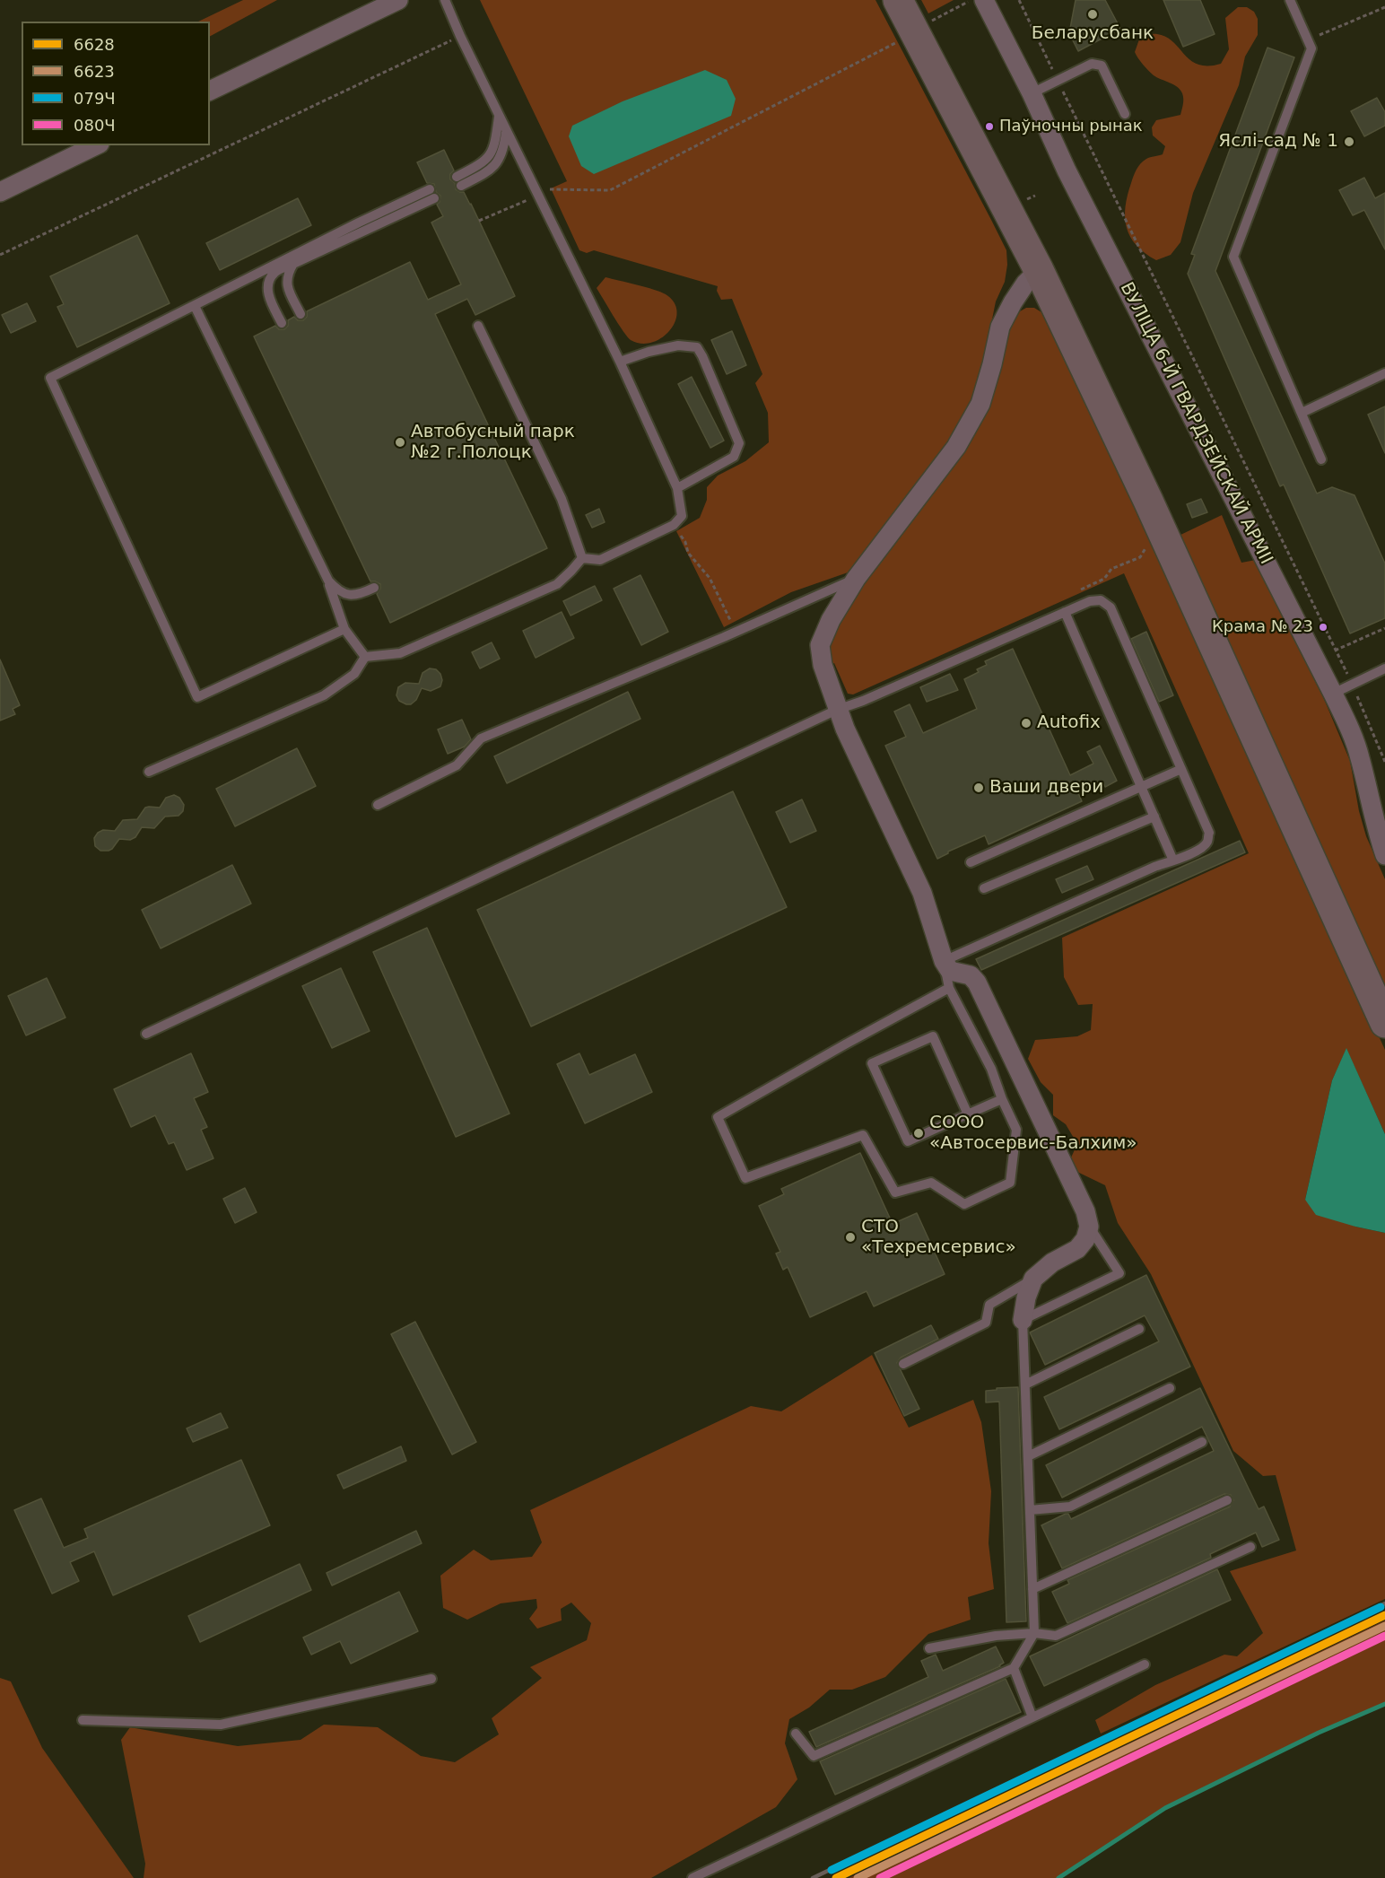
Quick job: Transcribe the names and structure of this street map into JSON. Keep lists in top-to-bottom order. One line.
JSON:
{"streets":{"street":["ВУЛІЦА 6-Й ГВАРДЗЕЙСКАЙ АРМІІ"]},"places":["Беларусбанк","Паўночны рынак","Яслі-сад № 1","Автобусный парк №2 г.Полоцк","Крама № 23","Autofix","Ваши двери","СООО «Автосервис-Балхим»","СТО «Техремсервис»"],"lines":["transit line 079Ч","transit line 6628","transit line 6623","transit line 080Ч"],"legend":["6628","6623","079Ч","080Ч"]}
